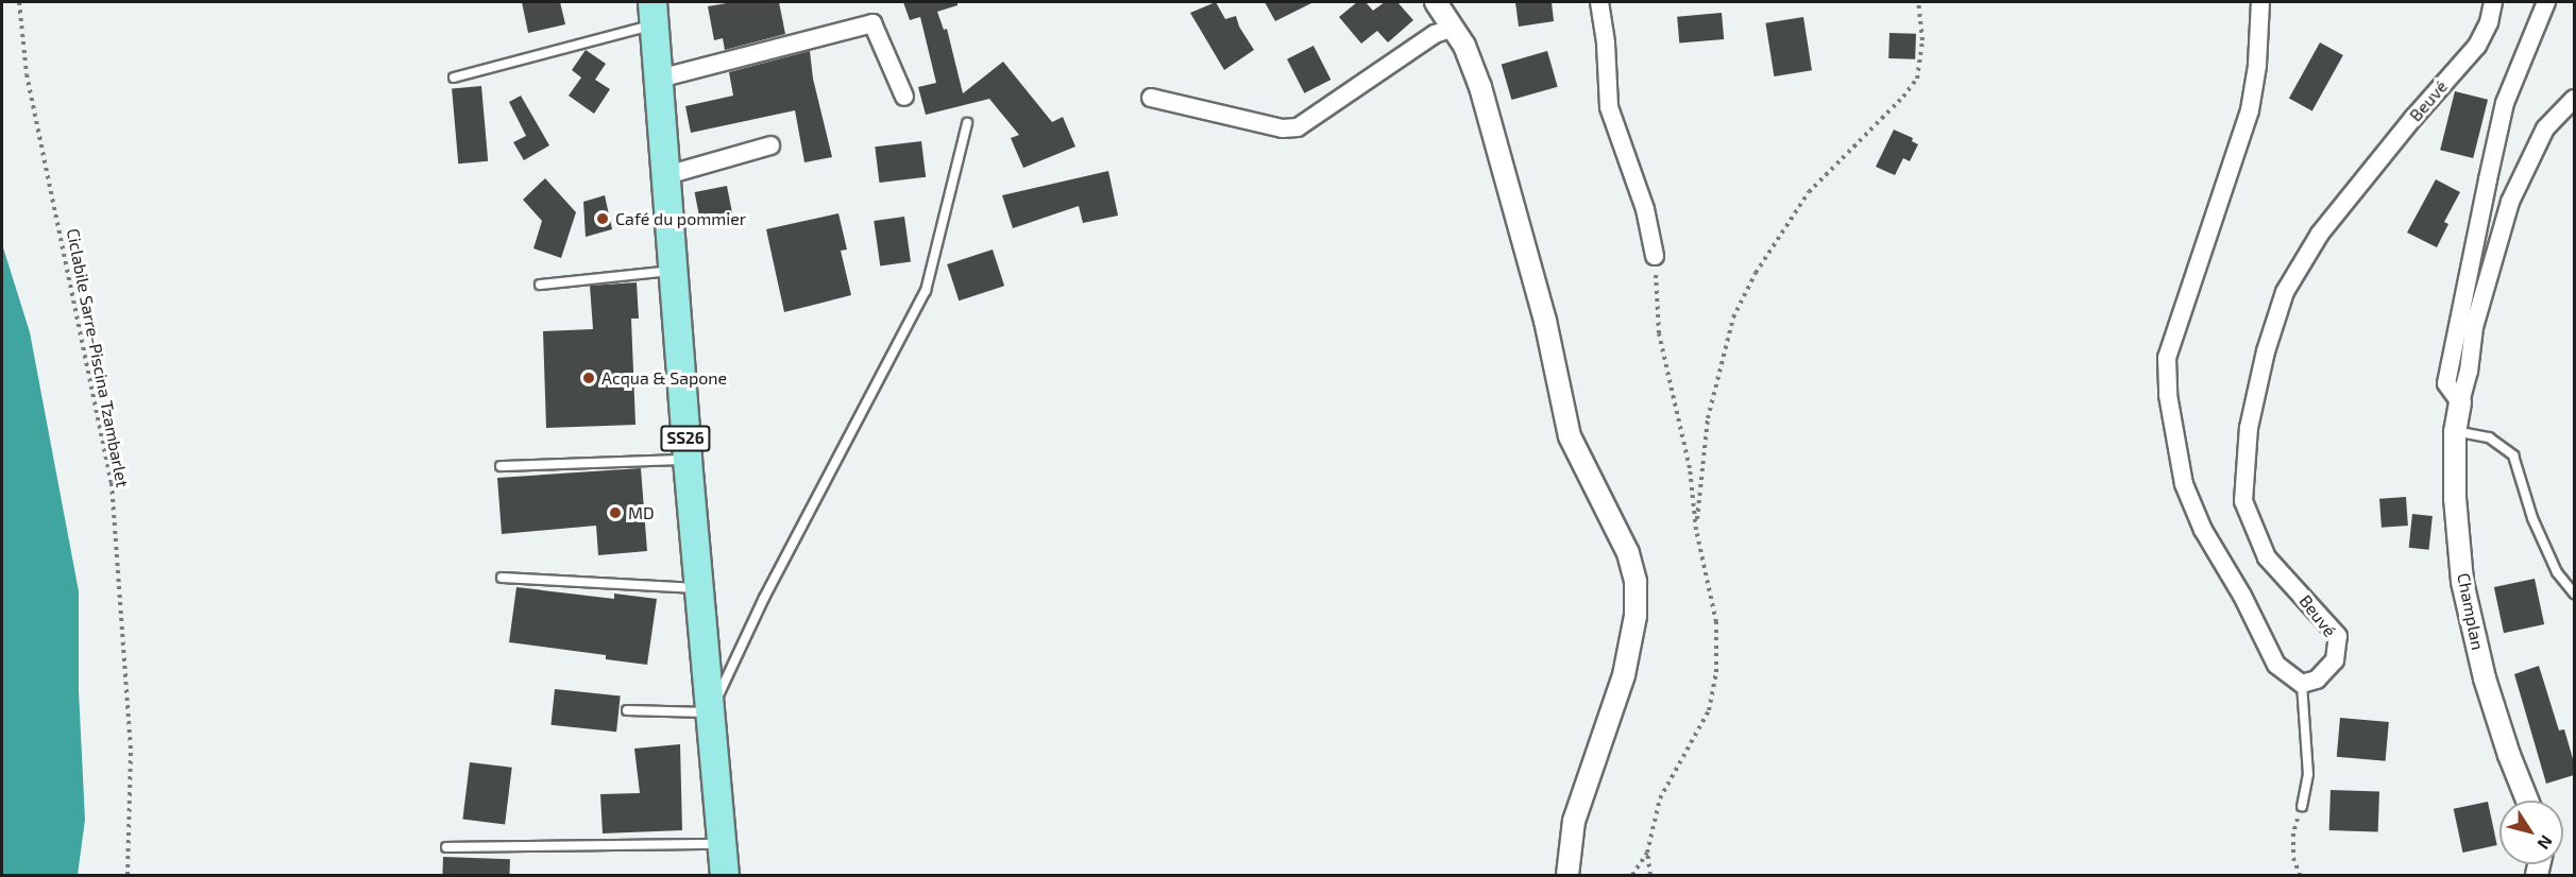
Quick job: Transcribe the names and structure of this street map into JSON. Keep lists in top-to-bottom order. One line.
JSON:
{"streets":{"main road":["SS26"],"street":["Beuvé","Champlan"],"path":["Ciclabile Sarre-Piscina Tzambarlet"]},"places":["Café du pommier","Acqua & Sapone","MD"],"north":"bottom right"}
